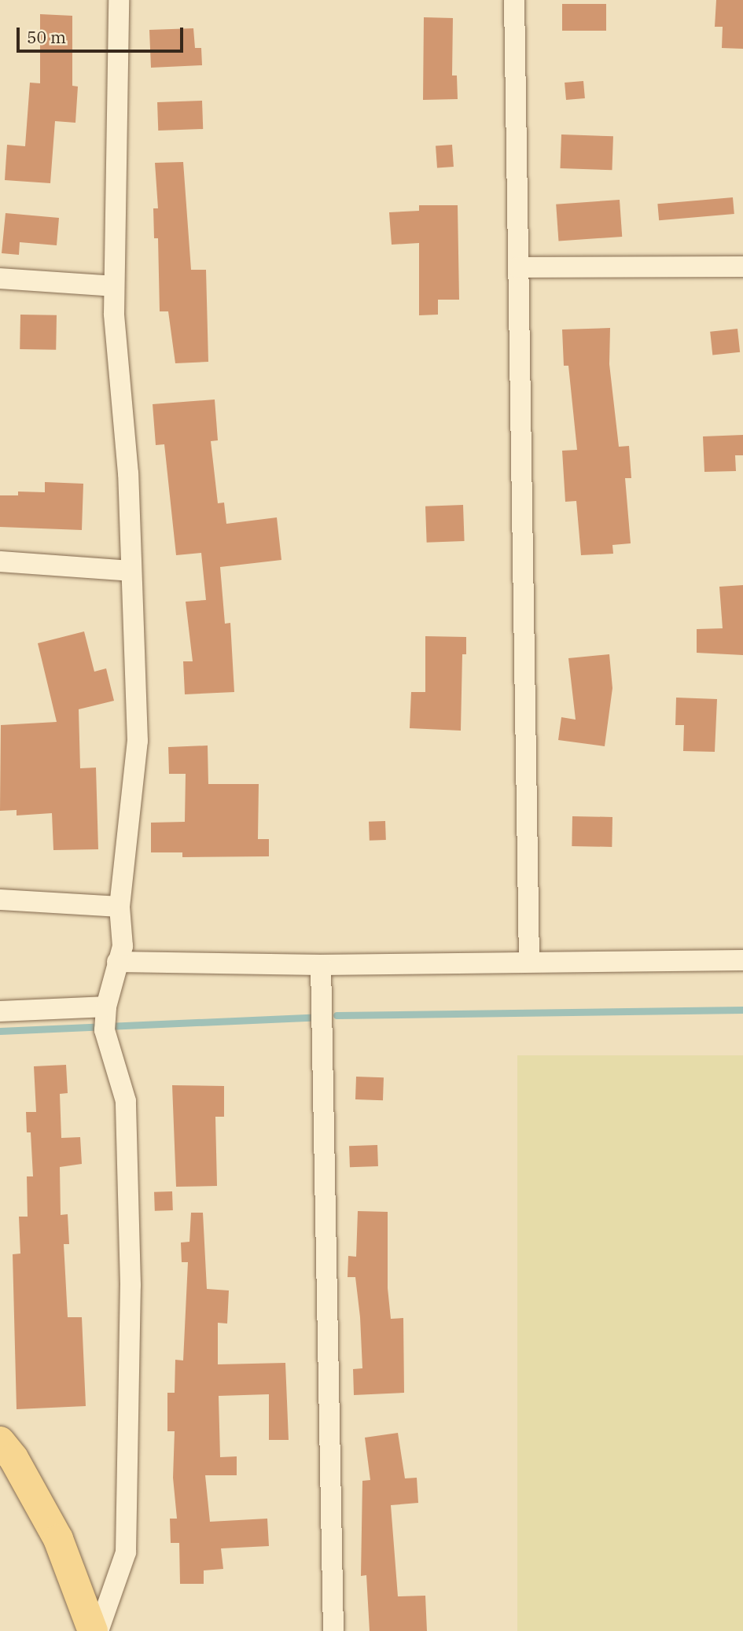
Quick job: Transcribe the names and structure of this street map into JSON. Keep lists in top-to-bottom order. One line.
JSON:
{"scale_bar":"50 m"}
